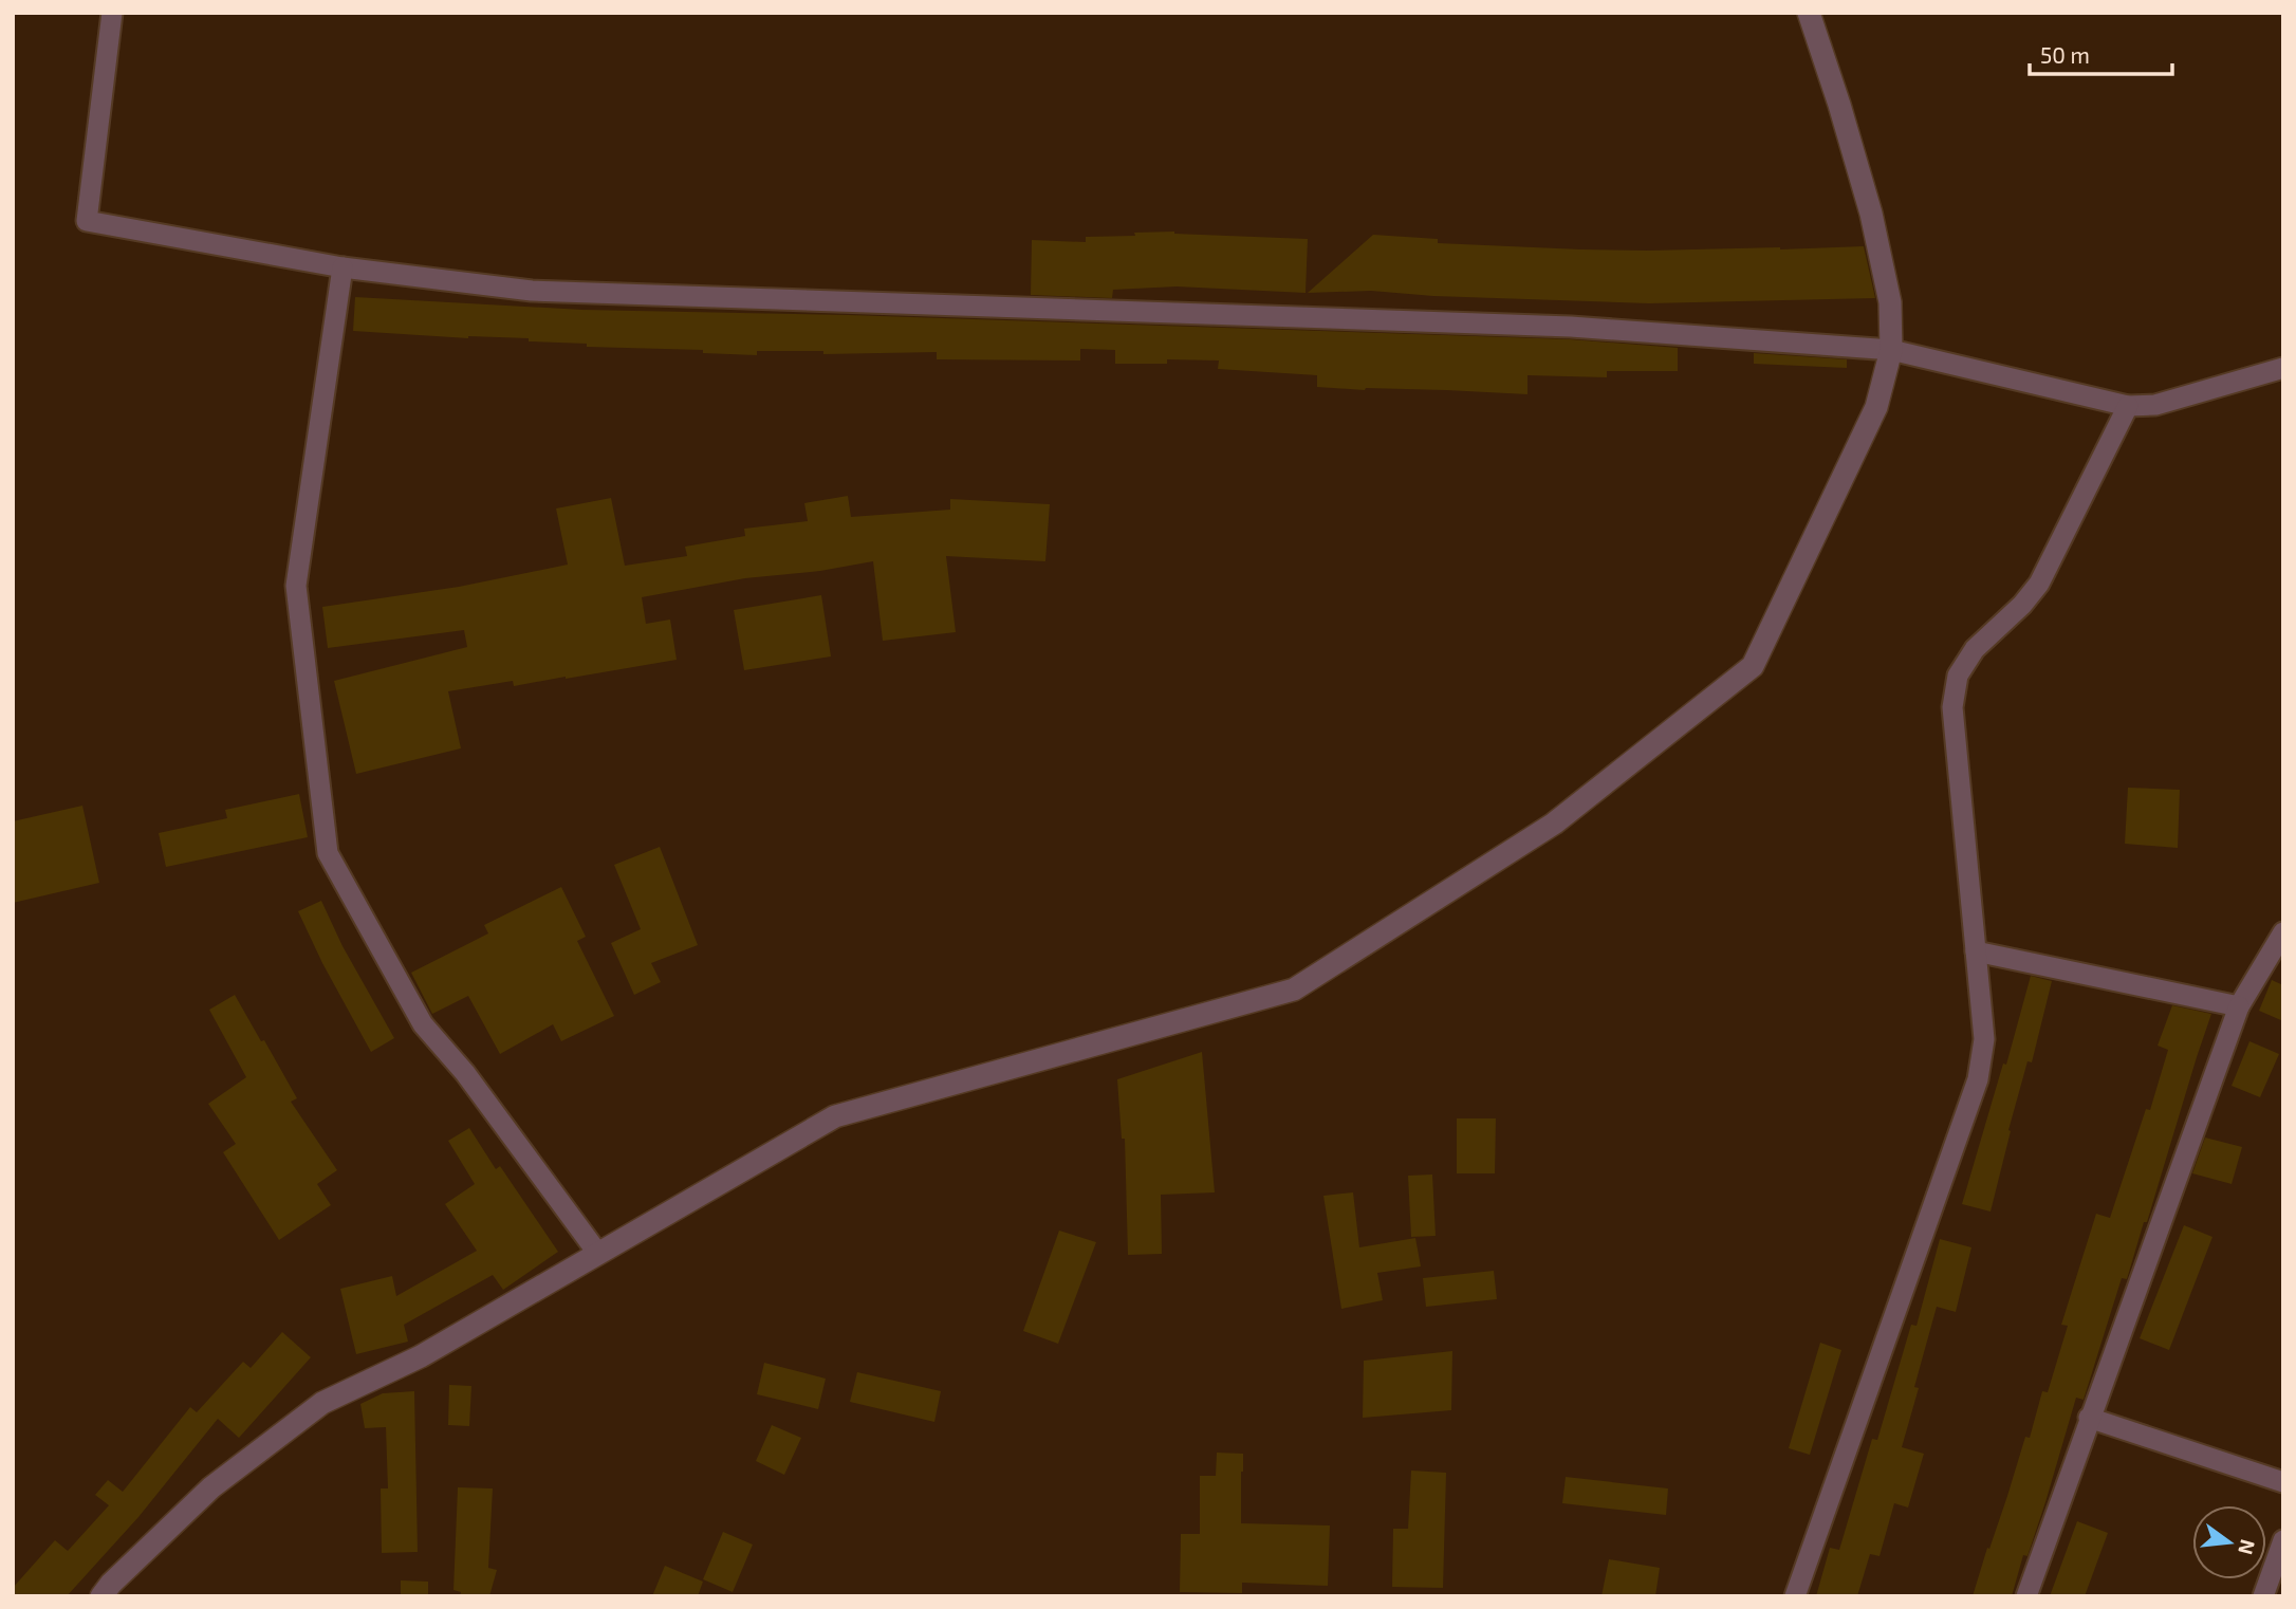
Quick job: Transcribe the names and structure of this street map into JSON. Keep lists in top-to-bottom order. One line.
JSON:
{"scale_bar":"50 m","north":"right"}
